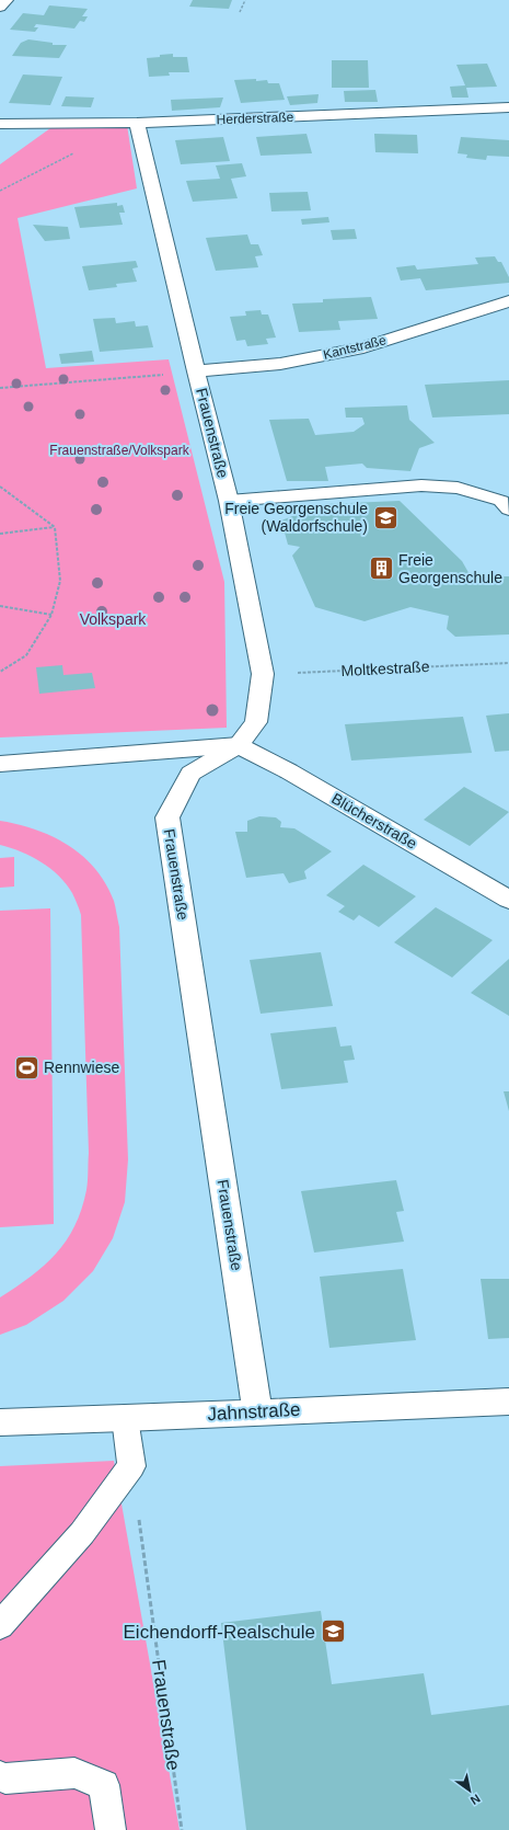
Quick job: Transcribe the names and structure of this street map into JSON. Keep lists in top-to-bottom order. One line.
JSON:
{"streets":{"street":["Herderstraße","Kantstraße","Frauenstraße","Blücherstraße","Jahnstraße"],"path":["Moltkestraße"]},"crossings":[["Herderstraße","Frauenstraße"],["Kantstraße","Frauenstraße"],["Frauenstraße","Moltkestraße"],["Frauenstraße","Blücherstraße"],["Frauenstraße","Jahnstraße"]],"parks":["Frauenstraße/Volkspark","Volkspark"],"places":{"school or university":["Freie Georgenschule (Waldorfschule)","Eichendorff-Realschule"],"building":["Freie Georgenschule"],"sports":["Rennwiese"]},"north":"bottom right"}
